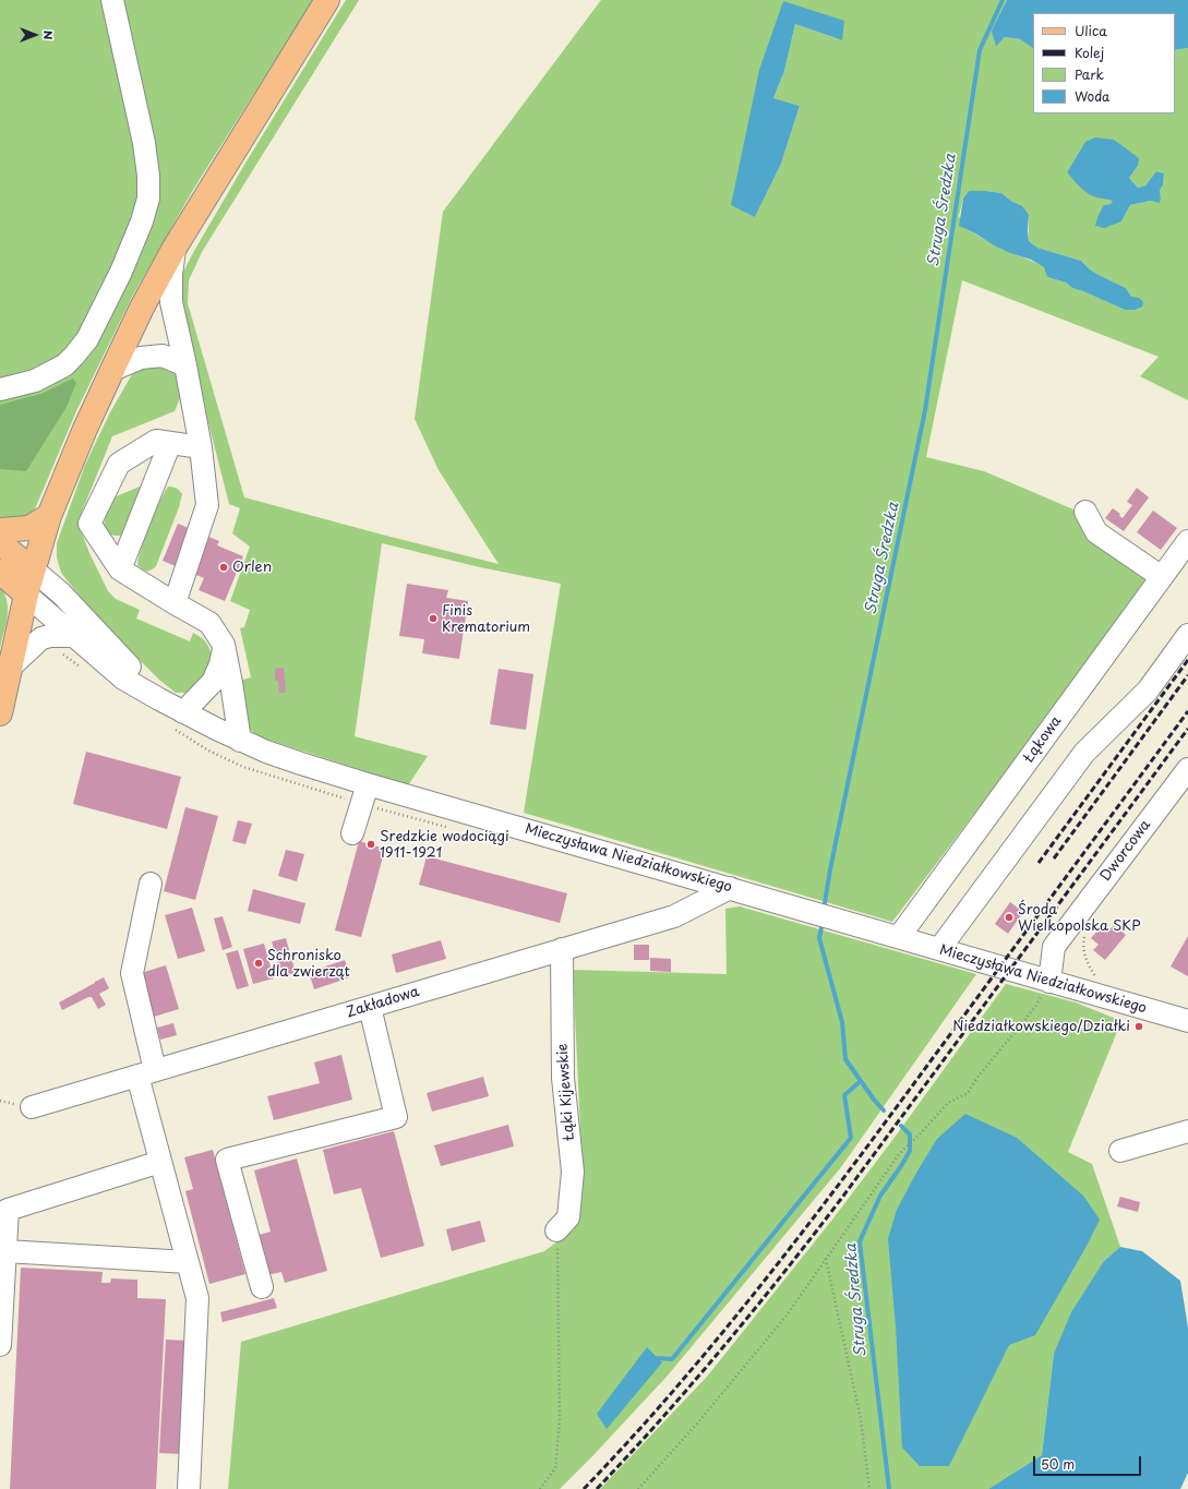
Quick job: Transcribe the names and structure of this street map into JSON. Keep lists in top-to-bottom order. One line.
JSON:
{"streets":{"street":["Łąkowa","Dworcowa","Mieczysława Niedziałkowskiego","Zakładowa","Łąki Kijewskie"]},"crossings":[["Łąkowa","Mieczysława Niedziałkowskiego"],["Dworcowa","Mieczysława Niedziałkowskiego"],["Mieczysława Niedziałkowskiego","Zakładowa"],["Zakładowa","Łąki Kijewskie"]],"water":["Struga Średzka"],"places":["Orlen","Finis Krematorium","Sredzkie wodociągi 1911-1921","Środa Wielkopolska SKP","Schronisko dla zwierząt","Niedziałkowskiego/Działki"],"legend":["Ulica","Kolej","Park","Woda"],"scale_bar":"50 m","north":"right"}
